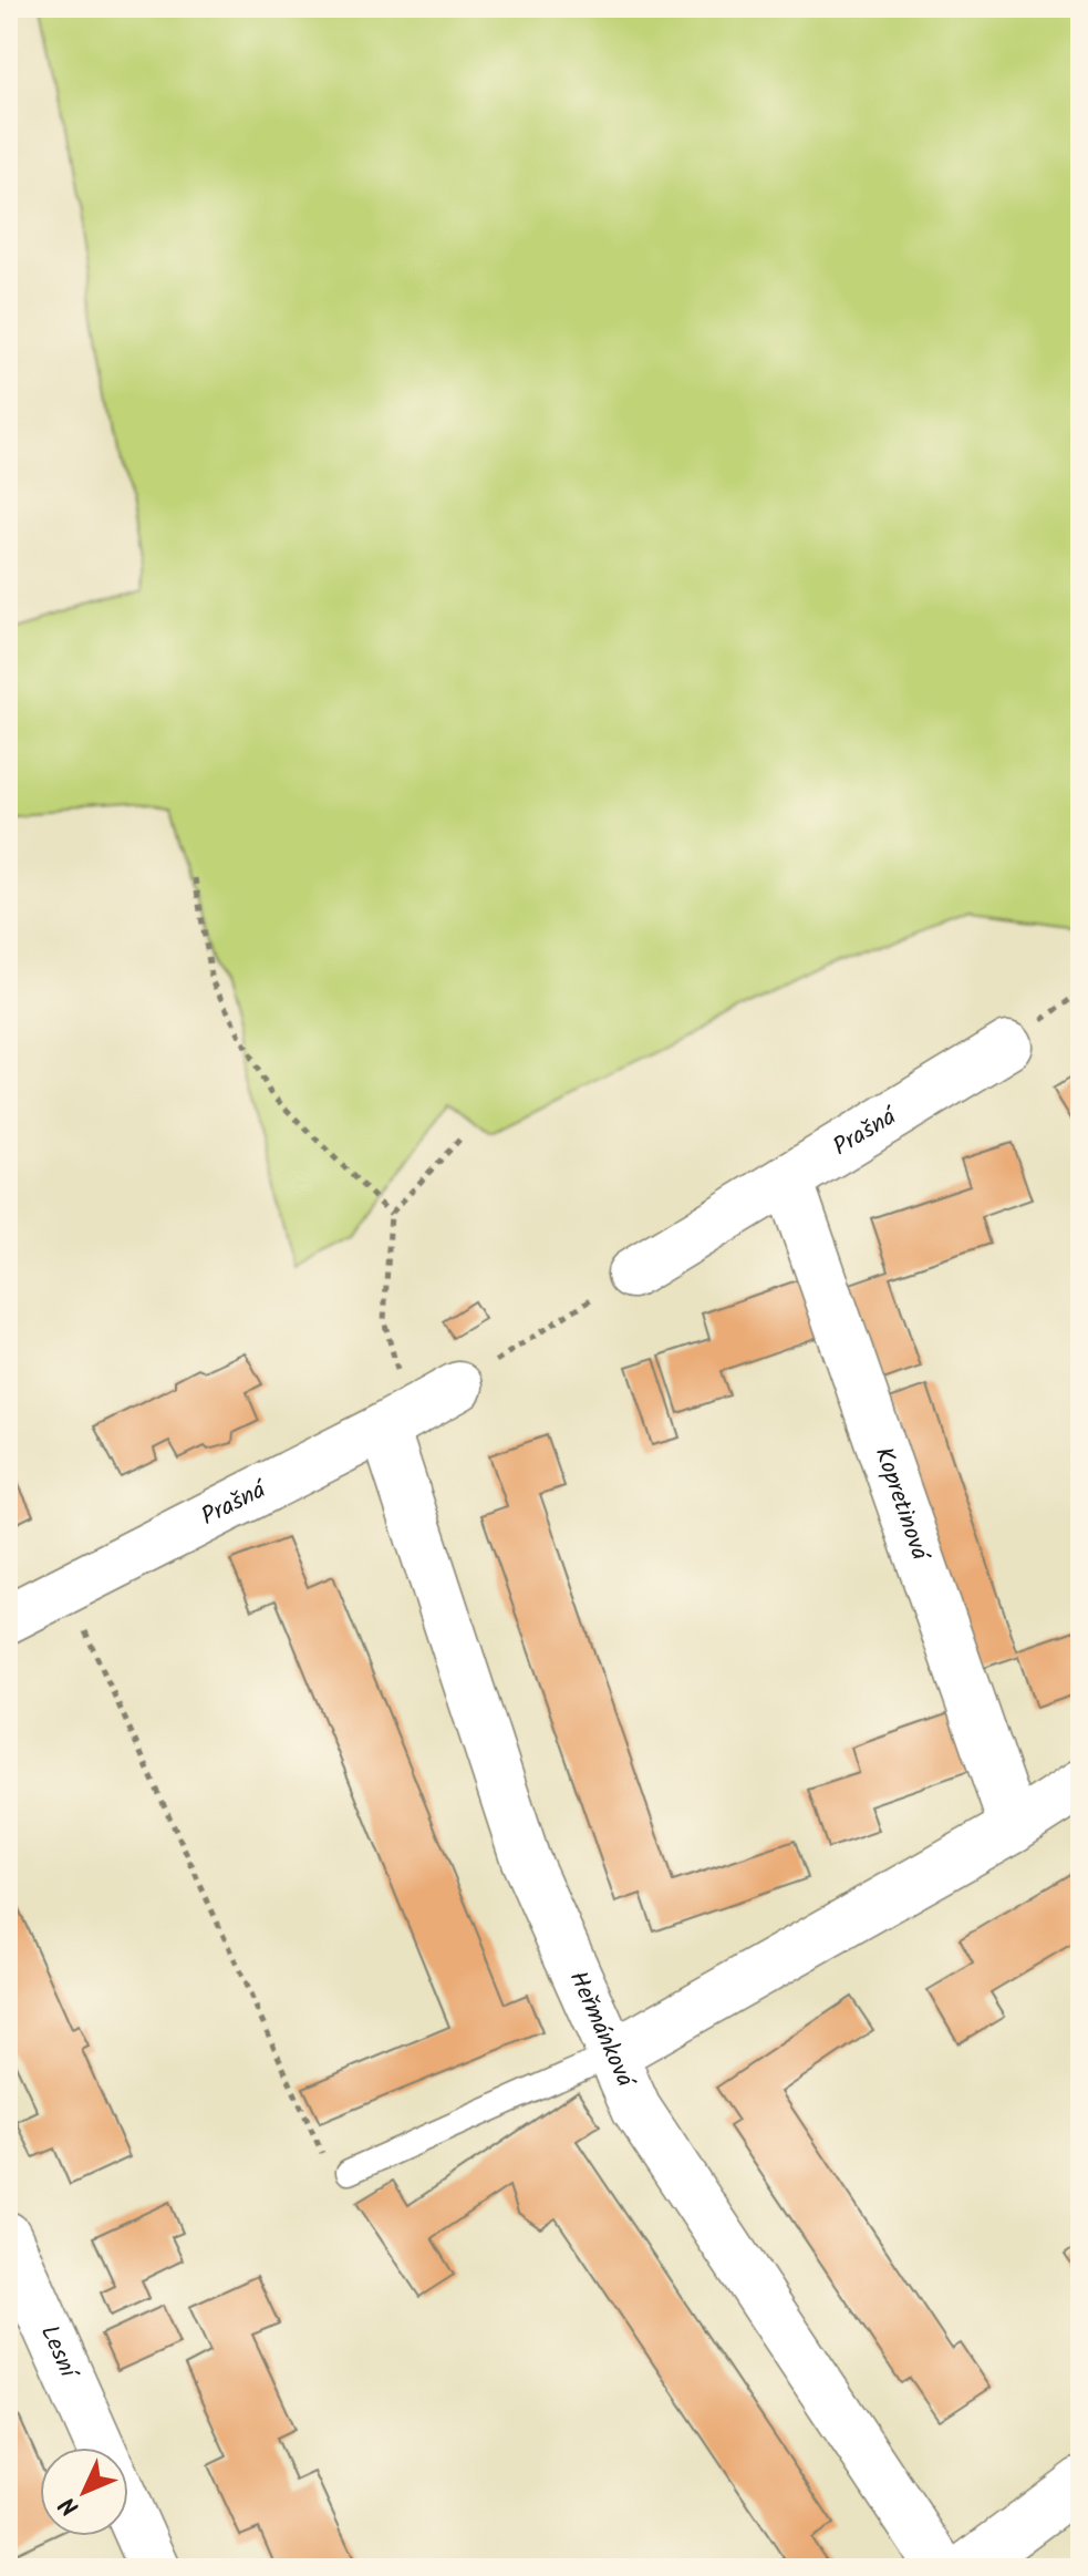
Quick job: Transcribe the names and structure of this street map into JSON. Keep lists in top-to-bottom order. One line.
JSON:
{"streets":{"street":["Prašná","Kopretinová","Heřmánková","Lesní"]},"crossings":[["Prašná","Kopretinová"],["Prašná","Heřmánková"]],"north":"bottom left"}
